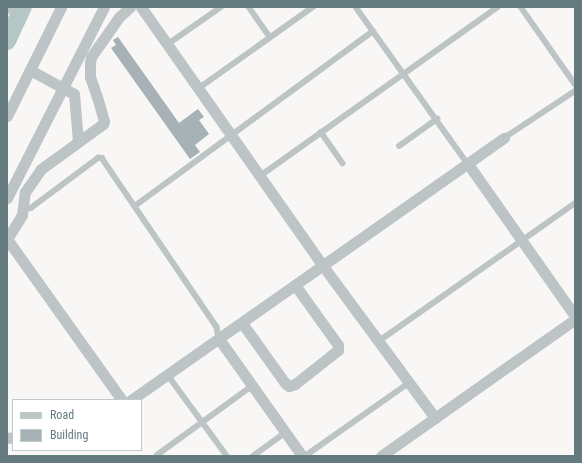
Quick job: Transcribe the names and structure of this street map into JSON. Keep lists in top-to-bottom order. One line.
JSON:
{"legend":["Road","Building"]}
